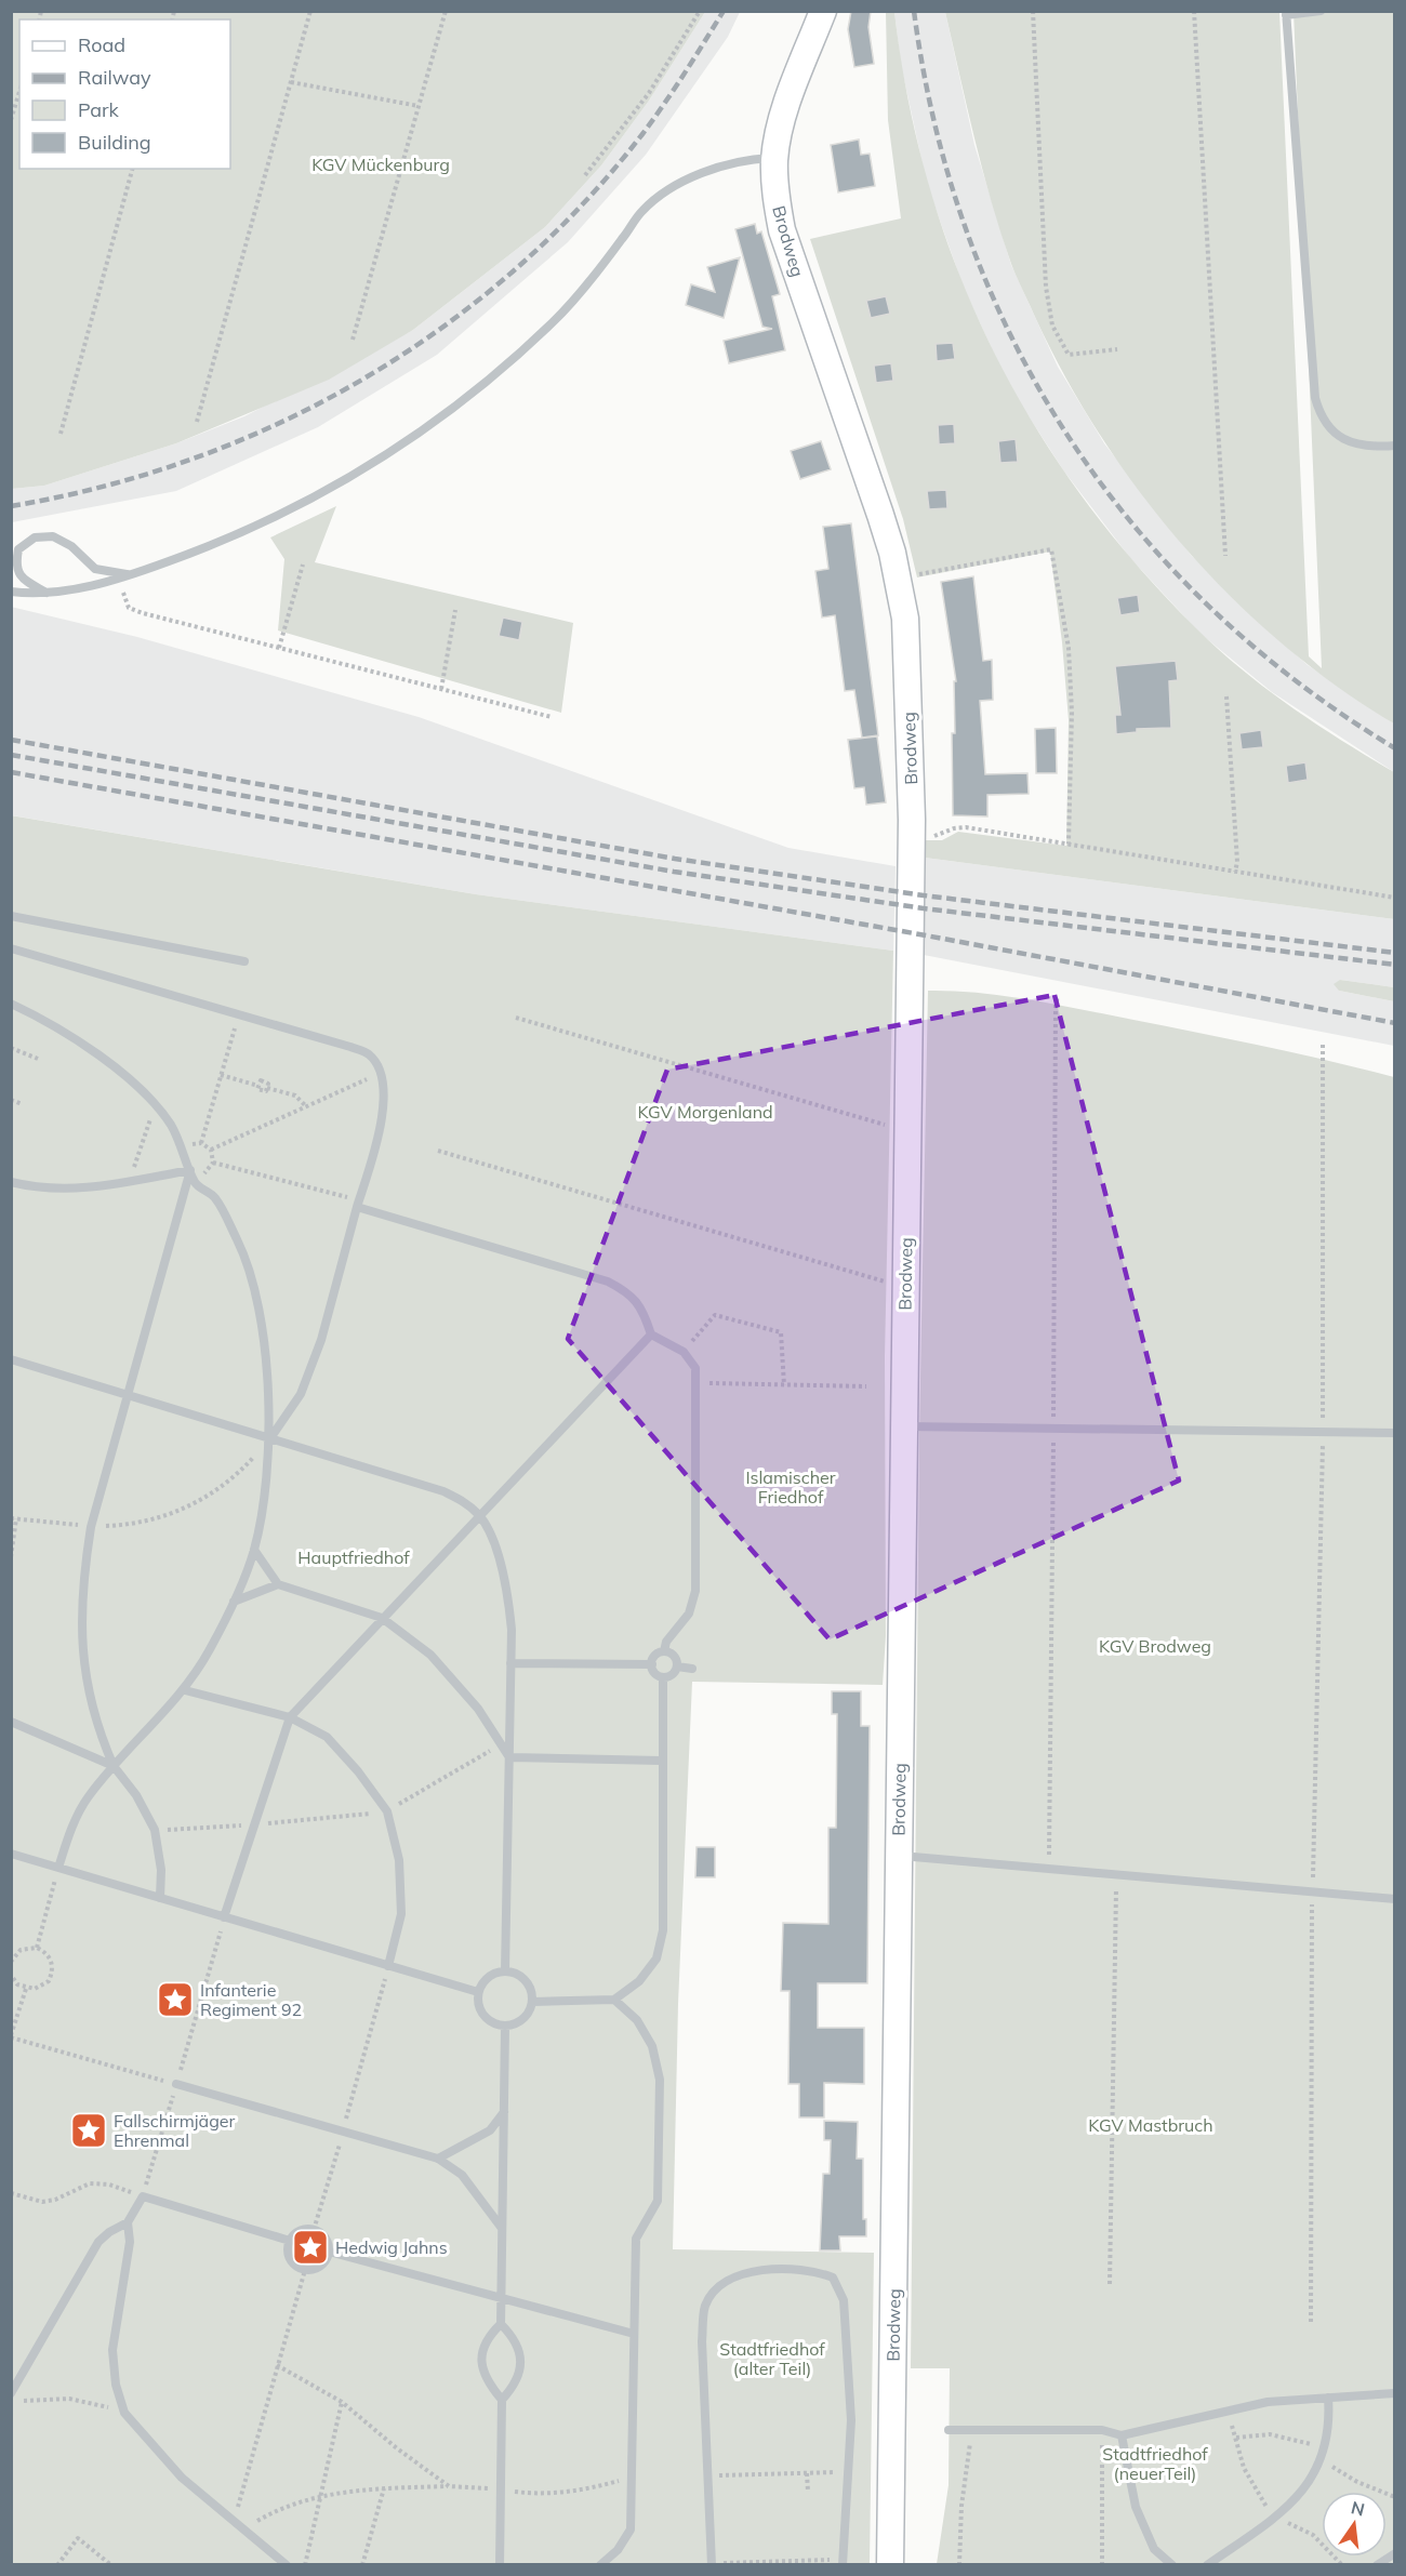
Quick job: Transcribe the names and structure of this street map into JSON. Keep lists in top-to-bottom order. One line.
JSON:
{"streets":{"street":["Brodweg"]},"parks":["KGV Mückenburg","KGV Morgenland","Islamischer Friedhof","Hauptfriedhof","KGV Brodweg","KGV Mastbruch","Stadtfriedhof (alter Teil)","Stadtfriedhof (neuerTeil)"],"places":{"place":["Infanterie Regiment 92","Fallschirmjäger Ehrenmal","Hedwig Jahns"]},"legend":["Road","Railway","Park","Building"],"north":"top"}
